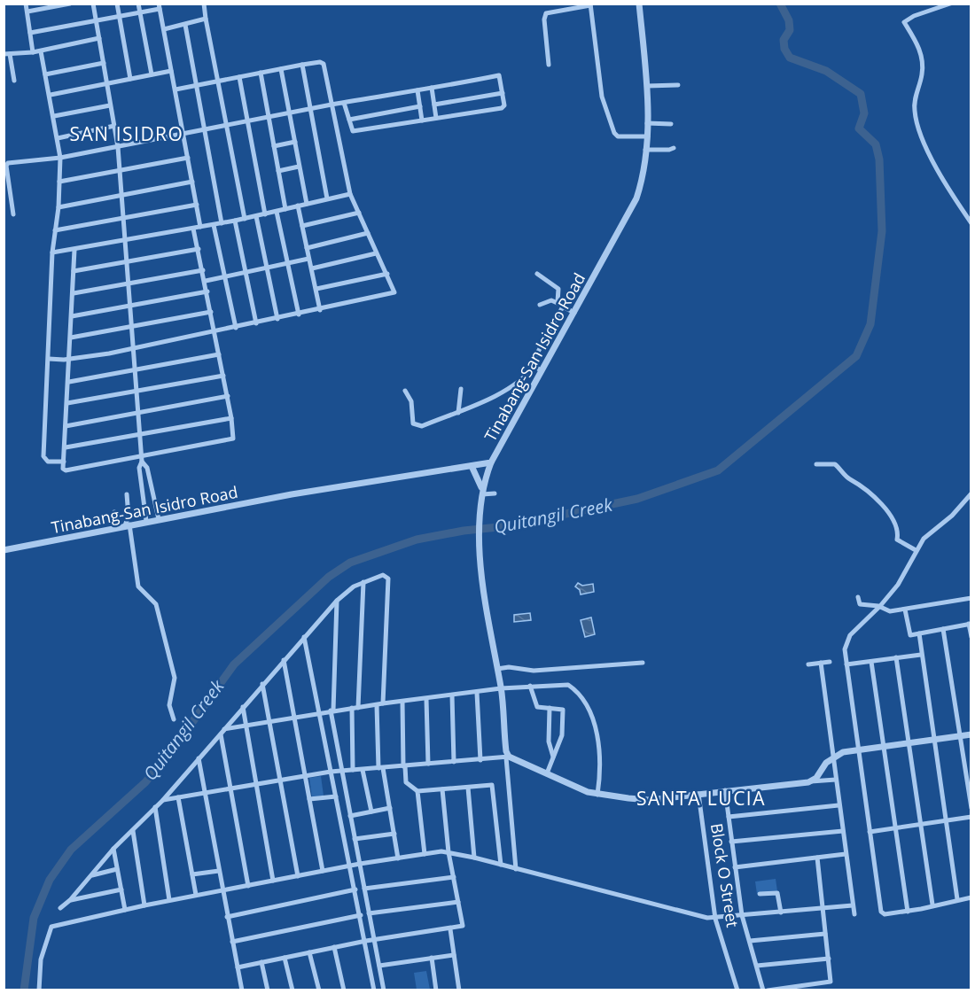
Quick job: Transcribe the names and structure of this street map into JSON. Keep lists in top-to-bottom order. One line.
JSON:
{"streets":{"street":["Tinabang-San Isidro Road","Block O Street"]},"districts":["SAN ISIDRO","SANTA LUCIA"],"water":["Quitangil Creek"]}
